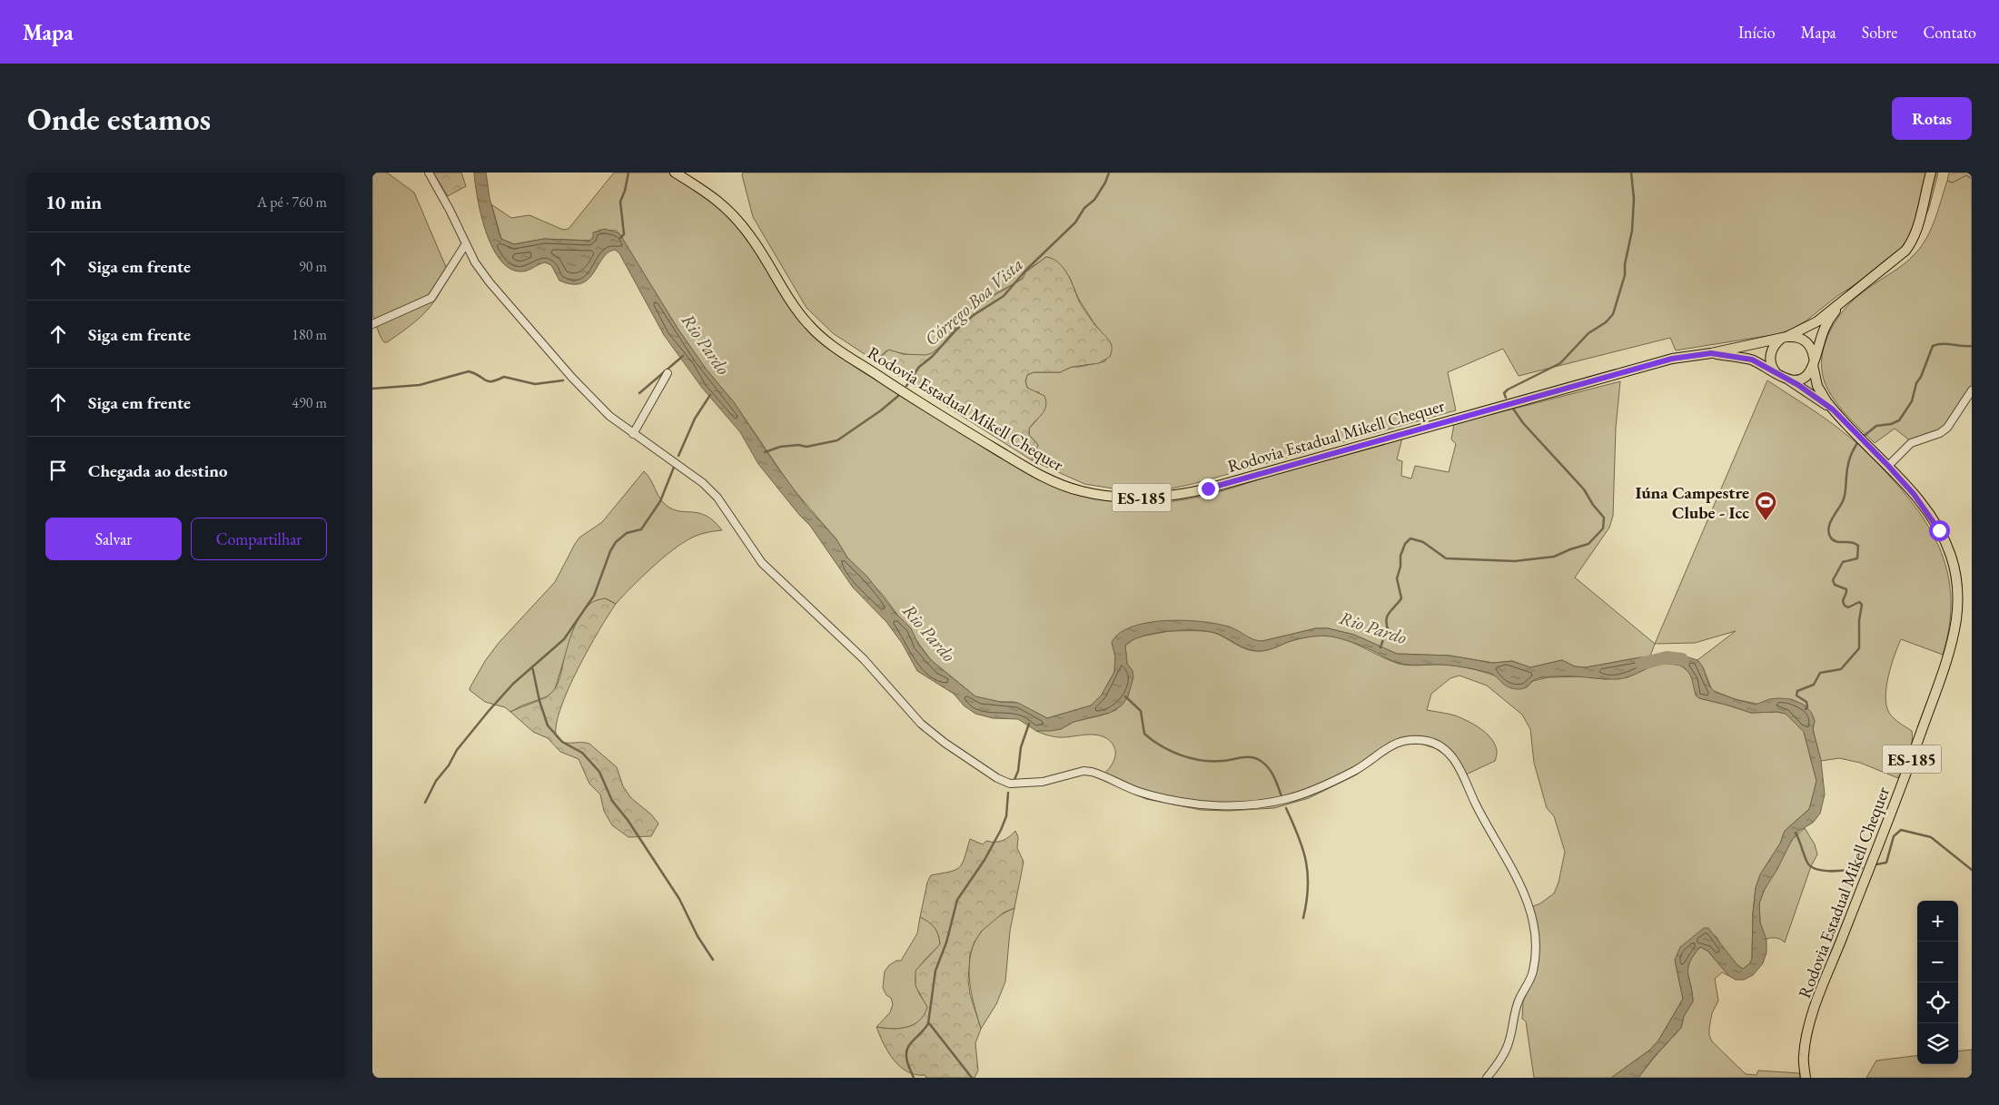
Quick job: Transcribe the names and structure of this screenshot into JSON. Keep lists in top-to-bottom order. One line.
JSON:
{"streets":{"main road":["Rodovia Estadual Mikell Chequer","ES-185"]},"crossings":[["Rodovia Estadual Mikell Chequer","ES-185"]],"water":["Córrego Boa Vista","Rio Pardo"],"places":{"sports":["Iúna Campestre Clube - Icc"]},"page":{"header":"Mapa","nav":["Início","Mapa","Sobre","Contato"],"buttons":["Rotas",["Salvar","Compartilhar"]],"title":"Onde estamos","heading":["10 min","A pé · 760 m"],"list":[["Siga em frente","90 m"],["Siga em frente","180 m"],["Siga em frente","490 m"],"Chegada ao destino"],"map_buttons":["+","−"]}}
